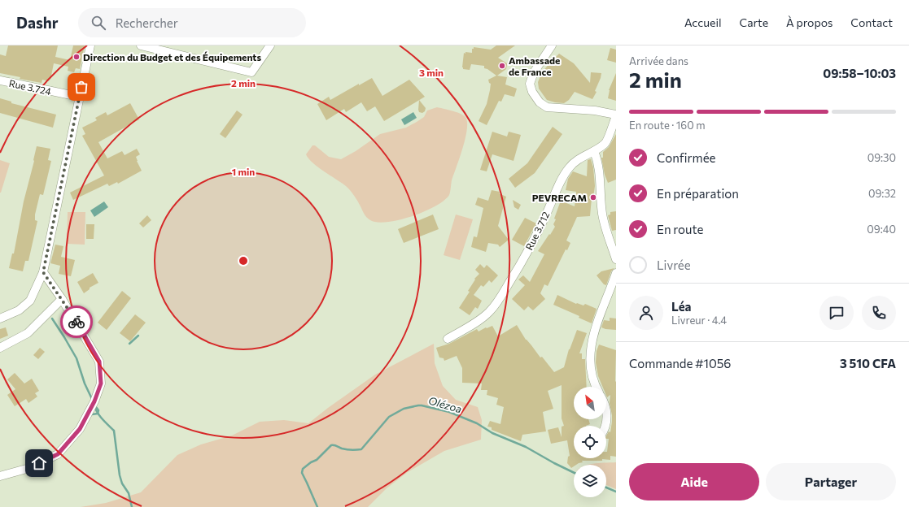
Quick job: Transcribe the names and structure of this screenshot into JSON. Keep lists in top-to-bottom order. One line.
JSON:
{"streets":{"street":["Rue 3.724","Rue 3.712"]},"water":["Olézoa"],"places":["Direction du Budget et des Équipements","Ambassade de France","PEVRECAM"],"north":"top left","page":{"header":"Dashr","search":"Rechercher","nav":["Accueil","Carte","À propos","Contact"],"heading":["2 min","Arrivée dans","09:58–10:03"],"panel":["Léa","Livreur · 4.4","Commande #1056","3 510 CFA"],"bar":"En route · 160 m","list":[["Confirmée","09:30"],["En préparation","09:32"],["En route","09:40"],"Livrée"],"buttons":["Aide","Partager"]},"rings":["3 min","2 min","1 min"]}
